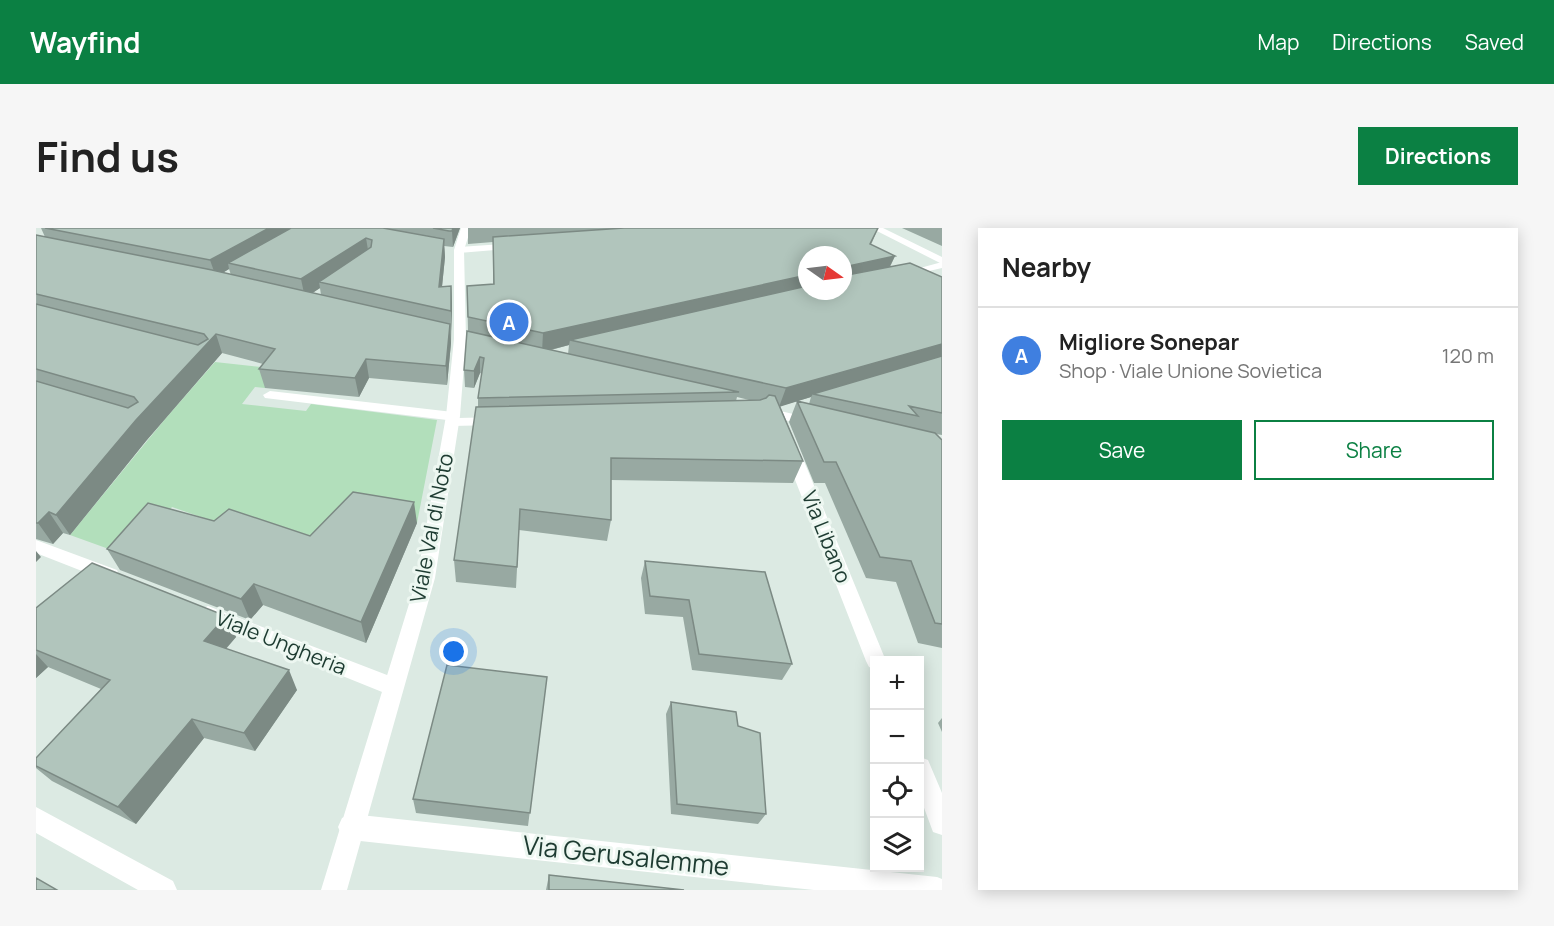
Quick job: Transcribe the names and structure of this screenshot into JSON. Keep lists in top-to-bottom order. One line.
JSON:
{"streets":{"street":["Viale Val di Noto","Via Libano","Viale Ungheria","Via Gerusalemme"]},"crossings":[["Viale Val di Noto","Viale Ungheria"],["Viale Val di Noto","Via Gerusalemme"]],"north":"right","page":{"header":"Wayfind","nav":["Map","Directions","Saved"],"title":"Find us","buttons":["Directions",["Save","Share"]],"heading":"Nearby","pins":"A","list":[{"mark":"A","name":"Migliore Sonepar","note":"Shop · Viale Unione Sovietica","value":"120 m"}],"map_buttons":["+","−"]}}
